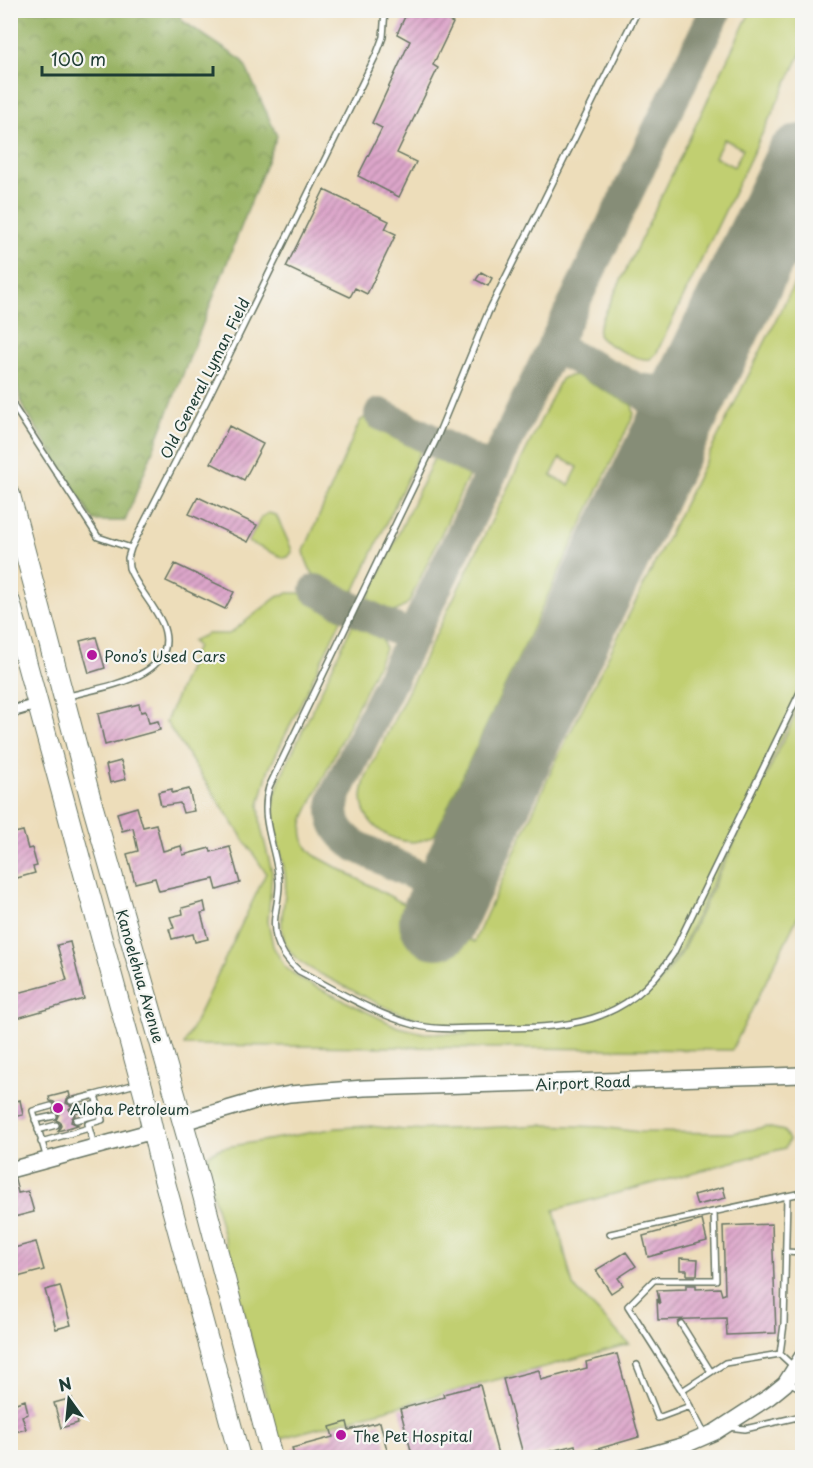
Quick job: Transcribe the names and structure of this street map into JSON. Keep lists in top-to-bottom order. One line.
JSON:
{"streets":{"highway":["Kanoelehua Avenue"],"street":["Airport Road"],"lane":["Old General Lyman Field"]},"crossings":[["Kanoelehua Avenue","Airport Road"]],"places":["Pono’s Used Cars","Aloha Petroleum","The Pet Hospital"],"scale_bar":"100 m","north":"top"}
